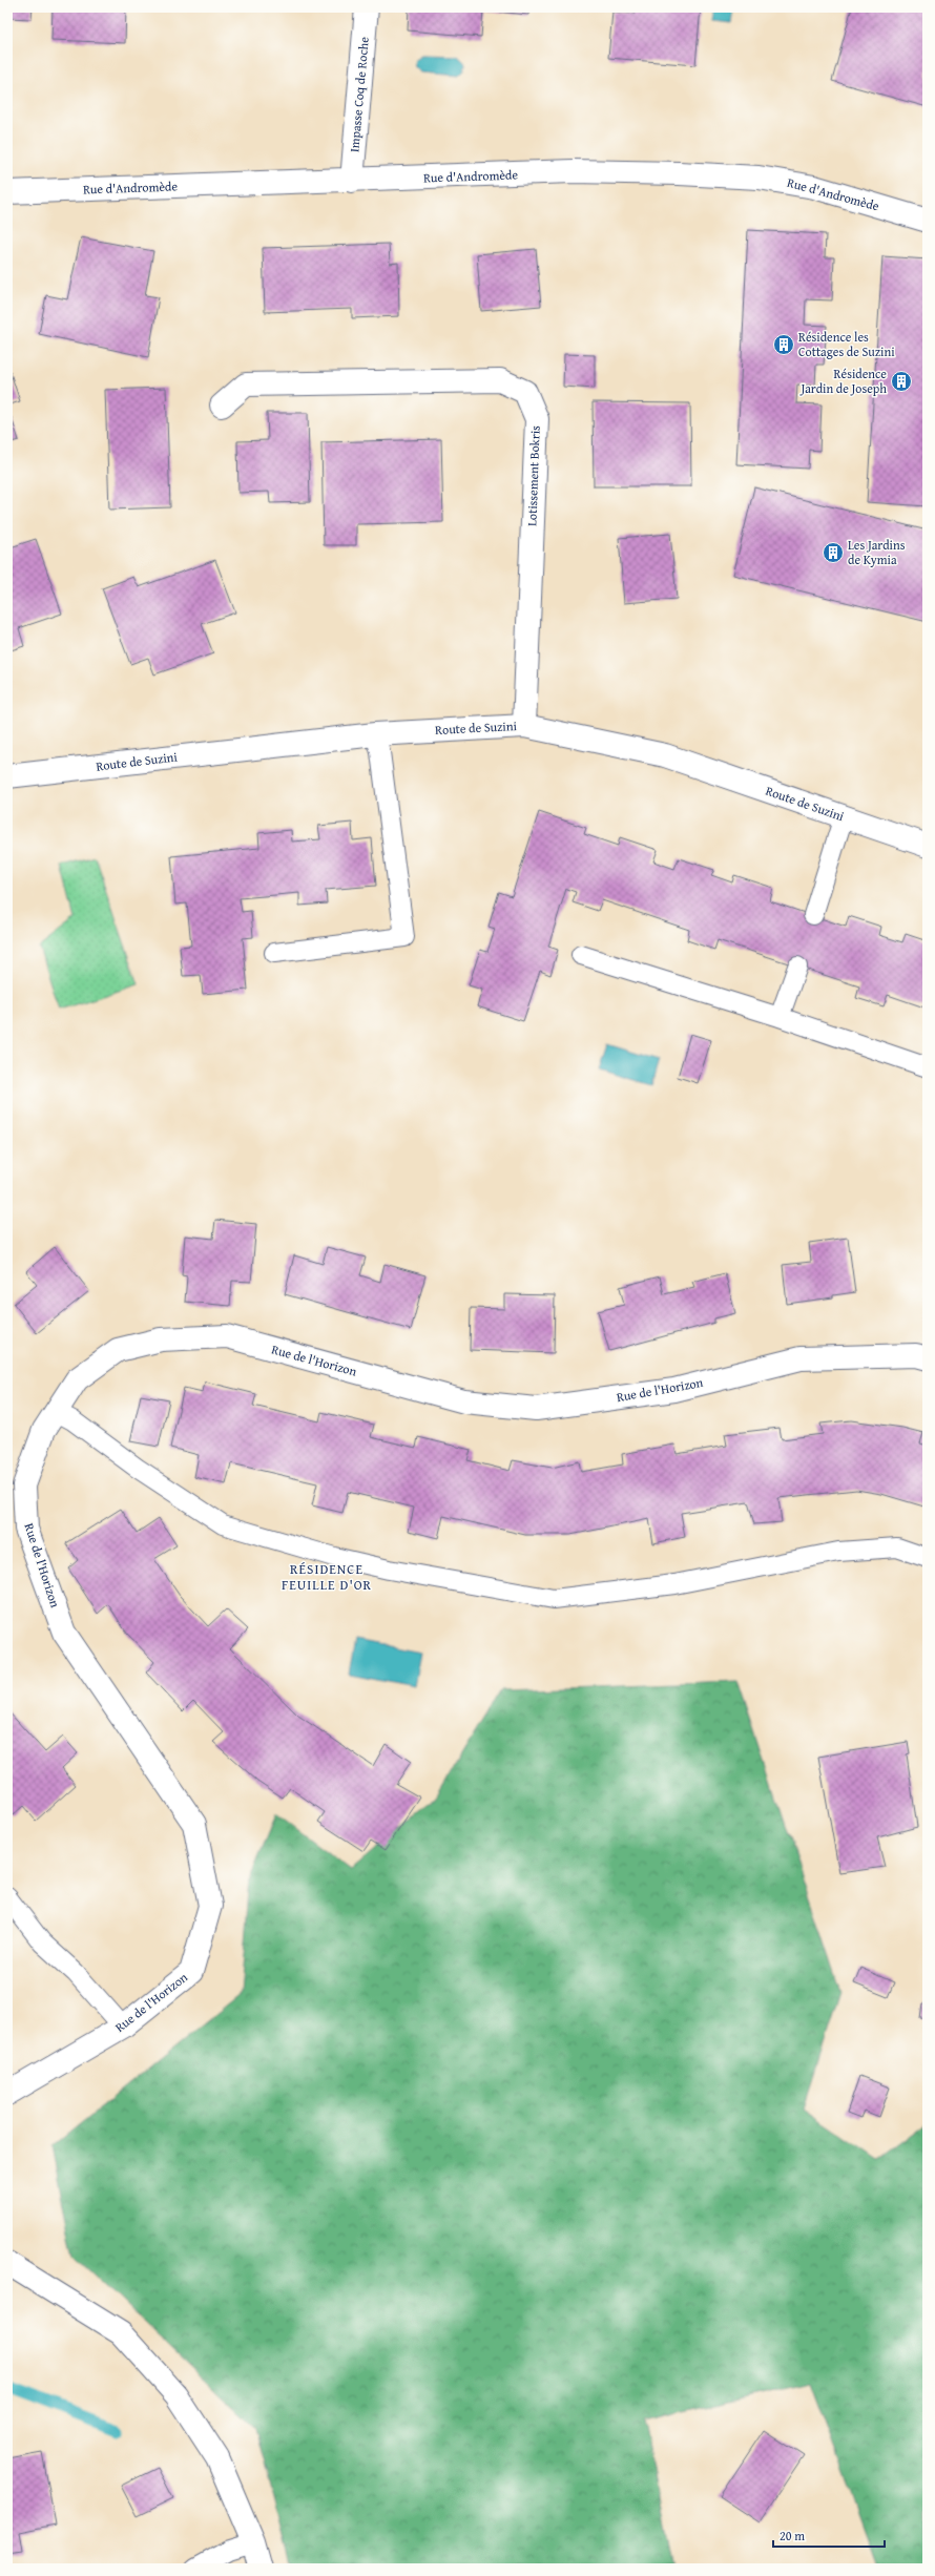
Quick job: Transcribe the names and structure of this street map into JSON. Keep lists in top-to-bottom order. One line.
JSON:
{"streets":{"street":["Impasse Coq de Roche","Rue d'Andromède","Lotissement Bokris","Route de Suzini","Rue de l'Horizon"]},"crossings":[["Impasse Coq de Roche","Rue d'Andromède"],["Lotissement Bokris","Route de Suzini"]],"districts":["RÉSIDENCE FEUILLE D'OR"],"places":{"building":["Résidence les Cottages de Suzini","Résidence Jardin de Joseph","Les Jardins de Kymia"]},"scale_bar":"20 m"}
